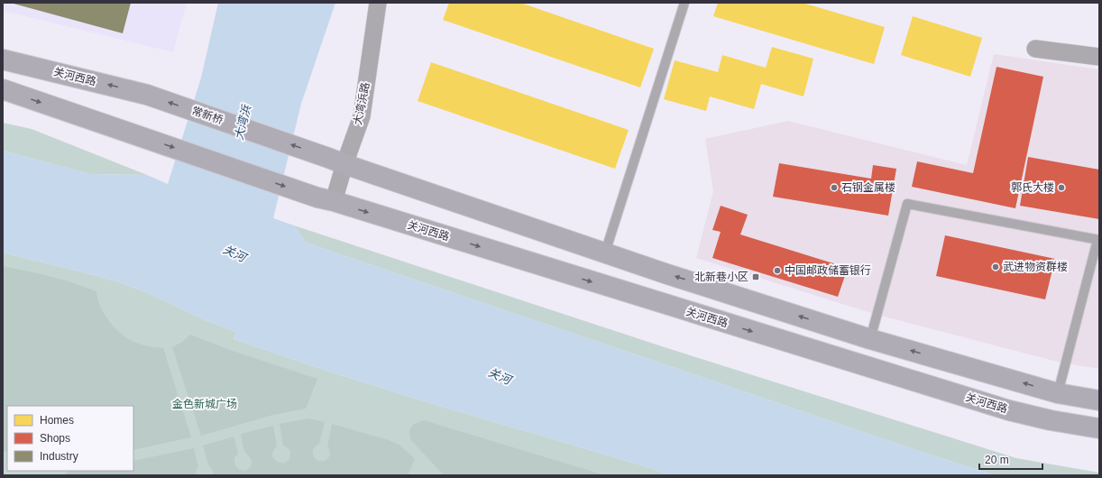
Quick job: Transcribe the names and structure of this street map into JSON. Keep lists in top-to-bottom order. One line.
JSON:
{"streets":{"main road":["关河西路","常新桥"],"street":["大湾浜路"]},"crossings":[["关河西路","大湾浜路"],["关河西路","常新桥"],["大湾浜路","常新桥"]],"water":["大湾浜","关河"],"parks":["金色新城广场"],"places":{"other":["石钢金属楼","郭氏大楼","武进物资群楼","中国邮政储蓄银行"],"transit":["北新巷小区"]},"legend":["Homes","Shops","Industry"],"scale_bar":"20 m"}
